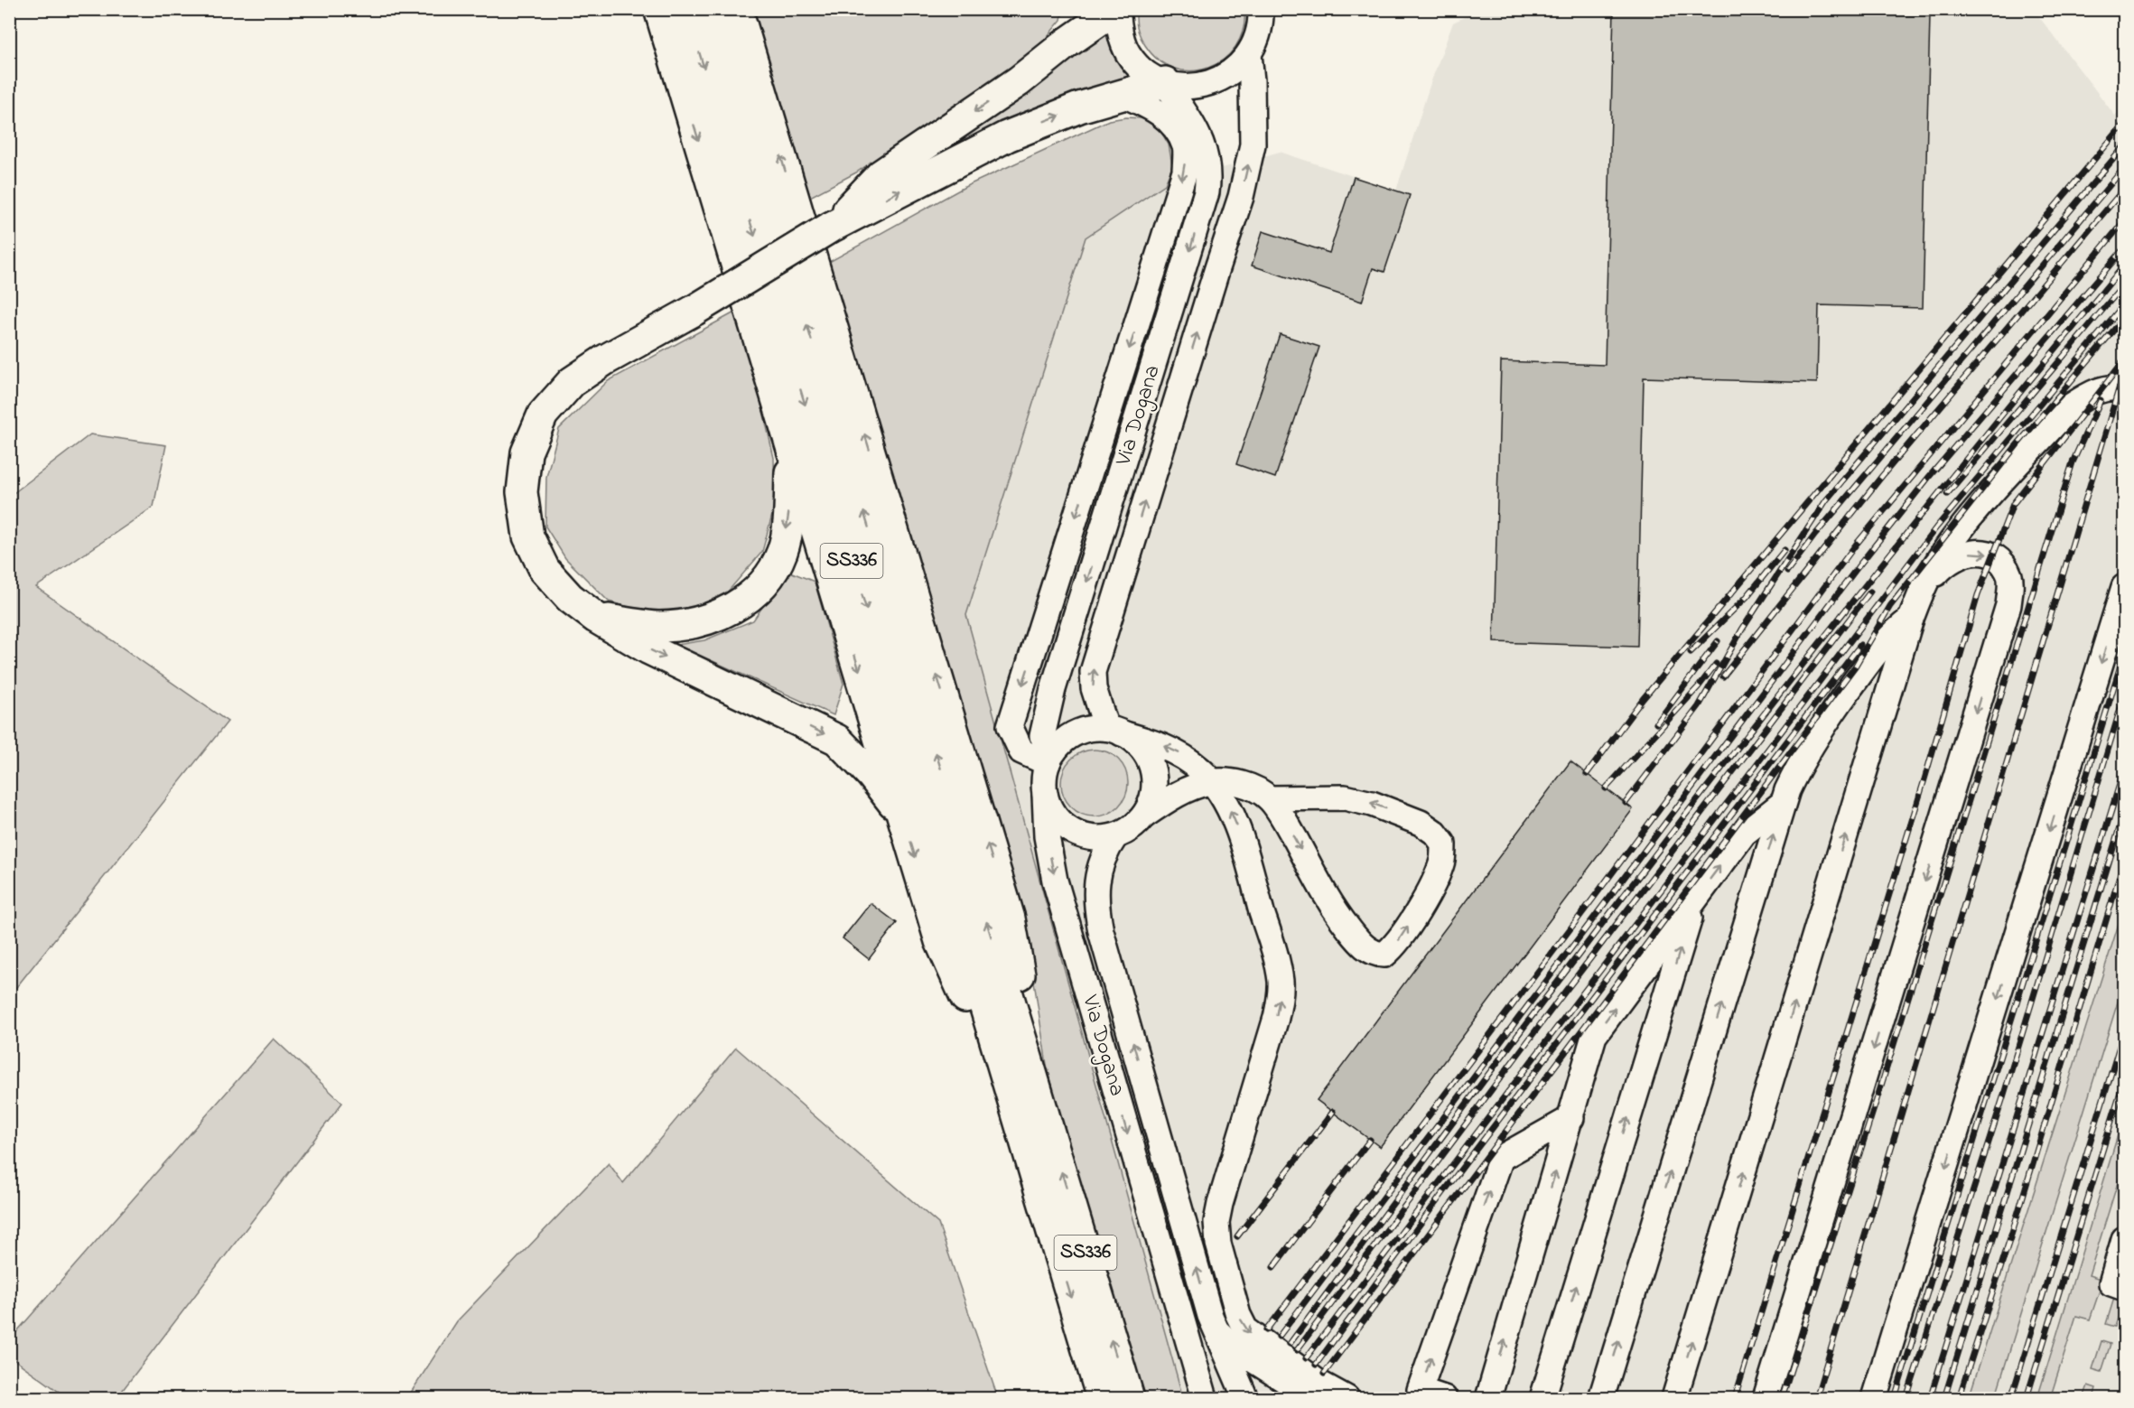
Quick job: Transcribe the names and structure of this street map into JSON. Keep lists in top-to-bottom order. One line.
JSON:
{"streets":{"highway":["SS336"],"street":["Via Dogana"]}}
